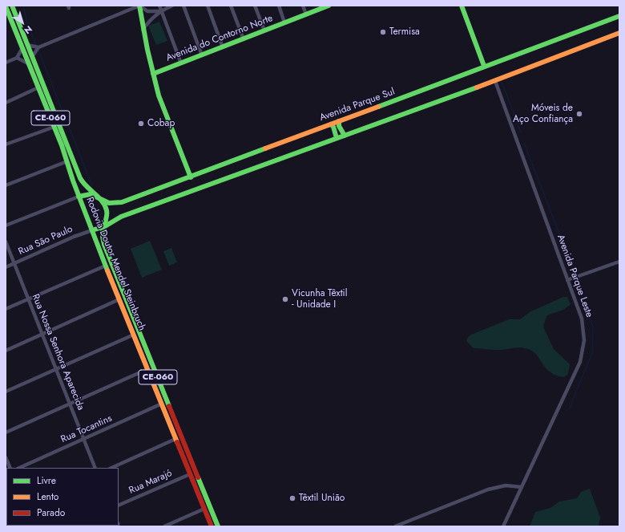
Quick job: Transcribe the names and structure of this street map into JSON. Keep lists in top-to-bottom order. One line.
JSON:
{"streets":{"main road":["Avenida do Contorno Norte","Avenida Parque Sul","CE-060","Rodovia Doutor Mendel Steinbruch"],"street":["Rua São Paulo","Avenida Parque Leste","Rua Nossa Senhora Aparecida","Rua Tocantins","Rua Marajó"]},"crossings":[["Avenida Parque Sul","Rodovia Doutor Mendel Steinbruch"],["Rua São Paulo","Rodovia Doutor Mendel Steinbruch"],["Rua São Paulo","Rua Nossa Senhora Aparecida"],["Rodovia Doutor Mendel Steinbruch","Rua Tocantins"],["Rodovia Doutor Mendel Steinbruch","Rua Marajó"],["Rua Nossa Senhora Aparecida","Rua Tocantins"]],"places":["Termisa","Móveis de Aço Confiança","Cobap","Vicunha Têxtil - Unidade I","Têxtil União"],"legend":["Livre","Lento","Parado"],"north":"bottom right"}
